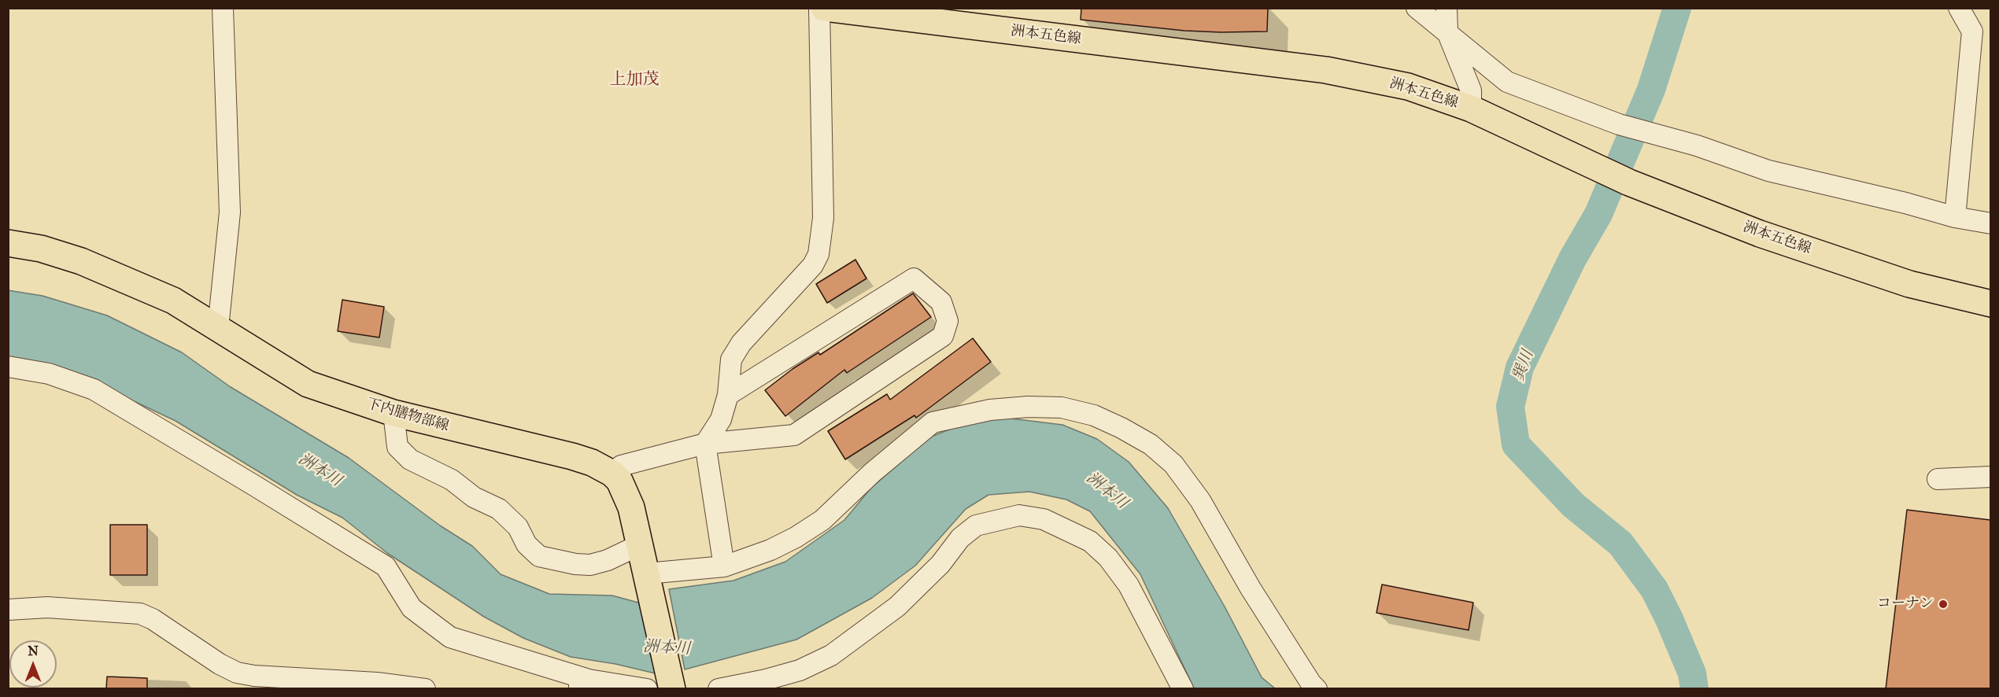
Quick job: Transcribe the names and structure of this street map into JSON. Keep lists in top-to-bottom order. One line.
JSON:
{"streets":{"main road":["洲本五色線","下内膳物部線"]},"districts":["上加茂"],"water":["巽川","洲本川"],"places":["コーナン"],"north":"top"}
